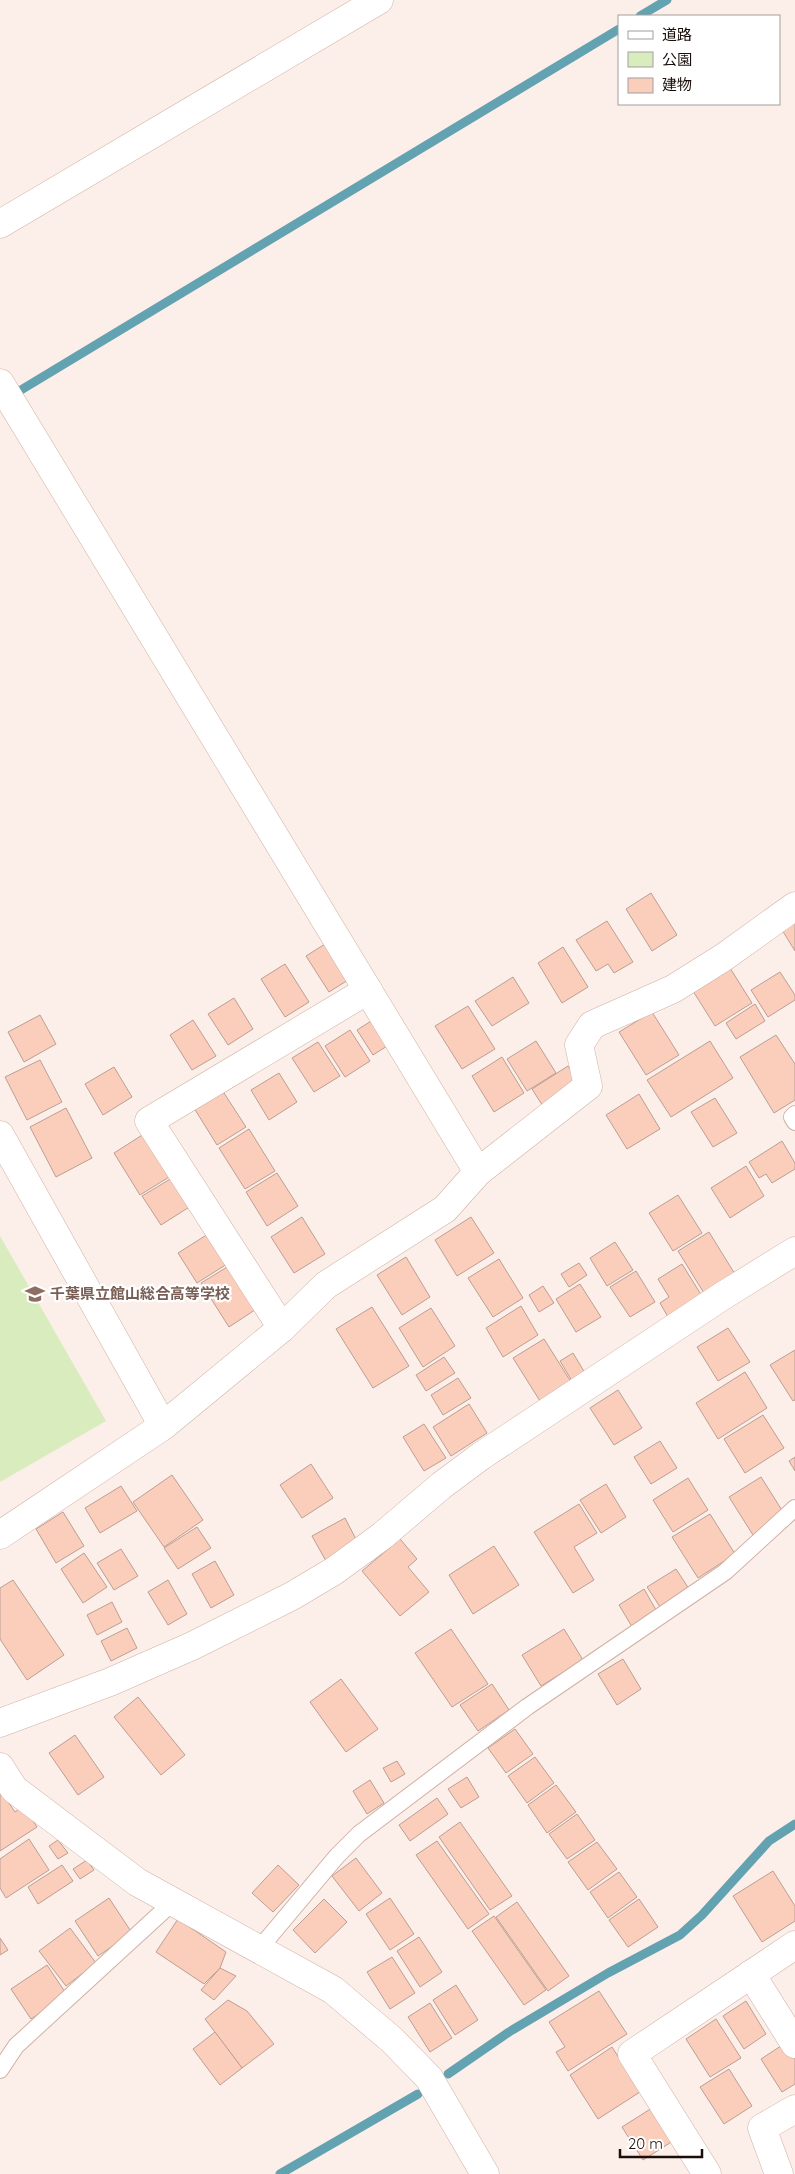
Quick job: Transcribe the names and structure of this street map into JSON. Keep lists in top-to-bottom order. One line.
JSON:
{"places":{"school or university":["千葉県立館山総合高等学校"]},"legend":["道路","公園","建物"],"scale_bar":"20 m"}
